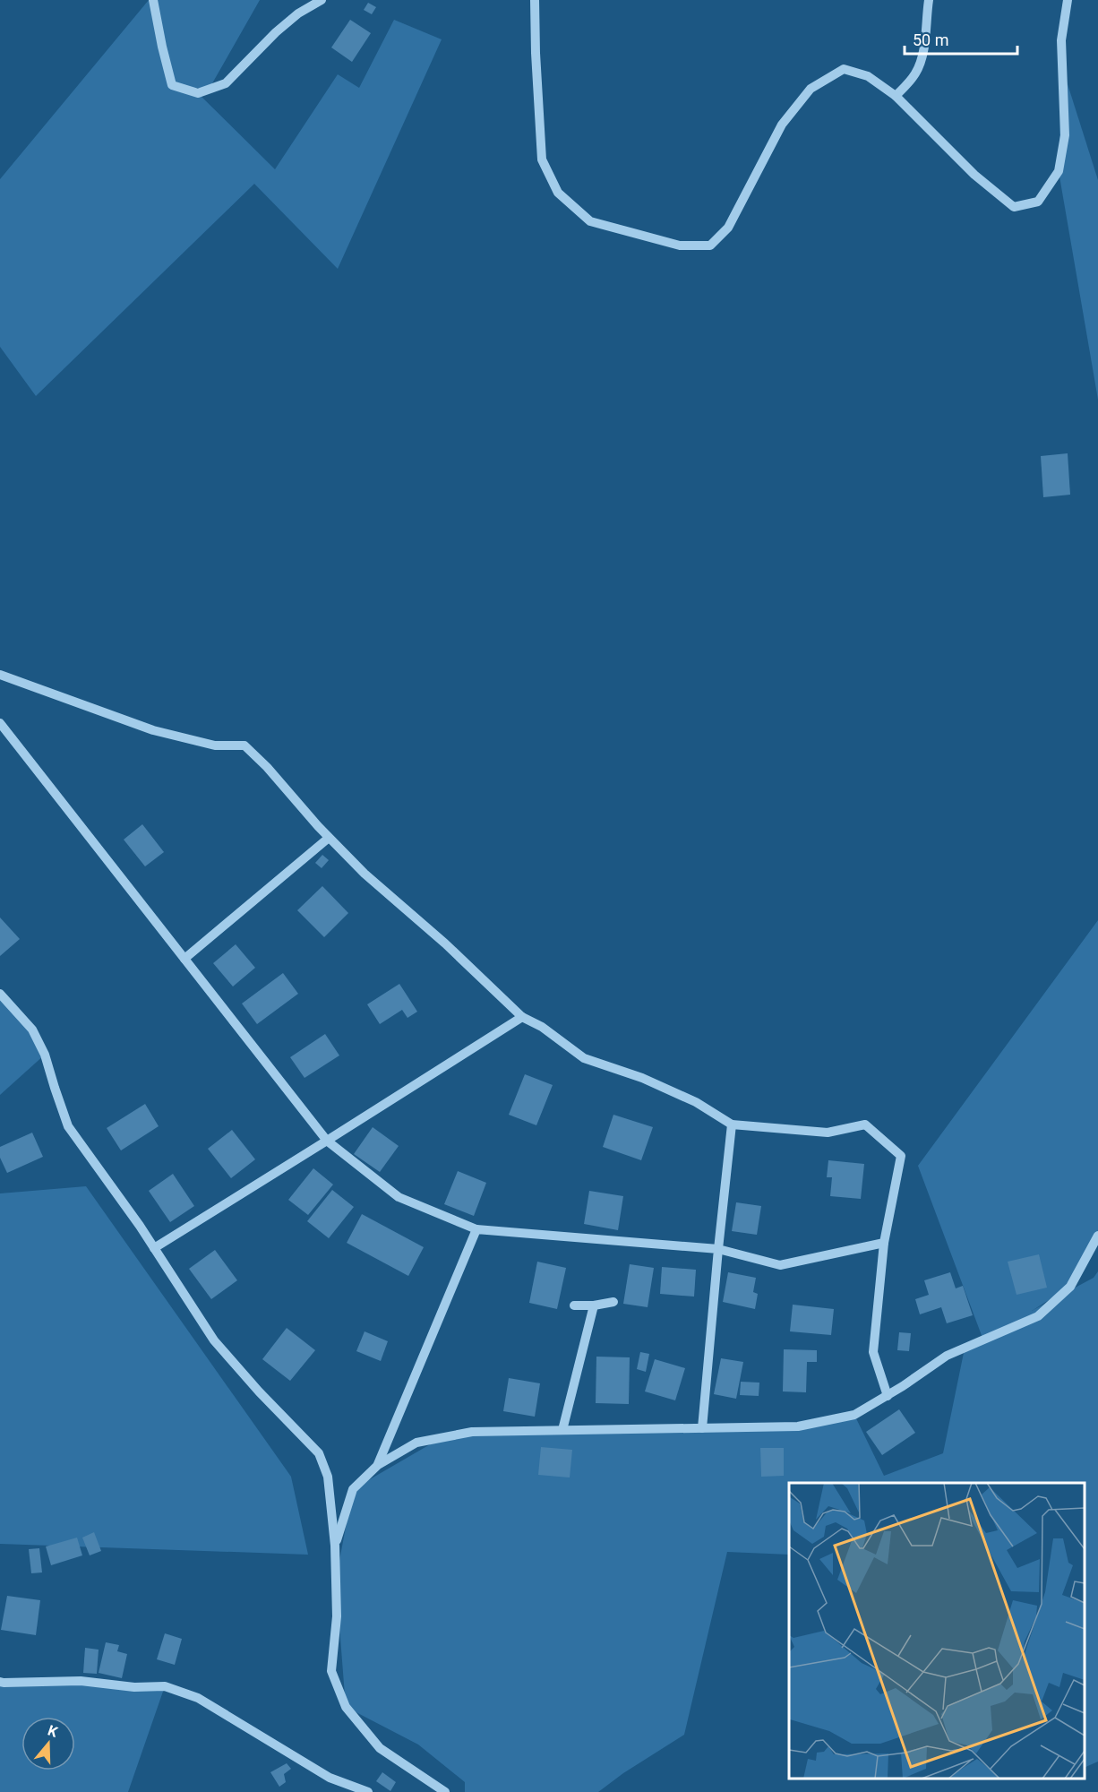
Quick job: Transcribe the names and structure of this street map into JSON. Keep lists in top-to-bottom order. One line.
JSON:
{"scale_bar":"50 m","north":"top"}
